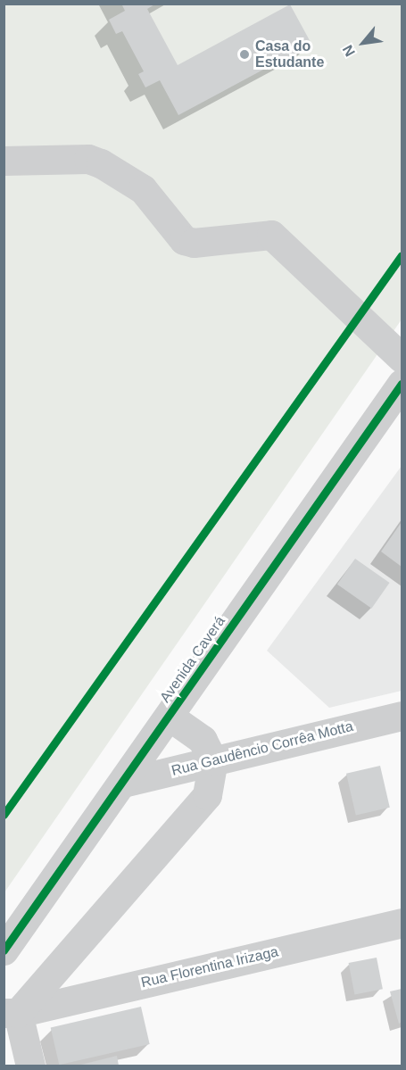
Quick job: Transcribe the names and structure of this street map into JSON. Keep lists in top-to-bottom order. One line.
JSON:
{"streets":{"street":["Avenida Caverá","Rua Gaudêncio Corrêa Motta","Rua Florentina Irizaga"]},"crossings":[["Avenida Caverá","Rua Gaudêncio Corrêa Motta"]],"places":["Casa do Estudante"],"north":"bottom left"}
